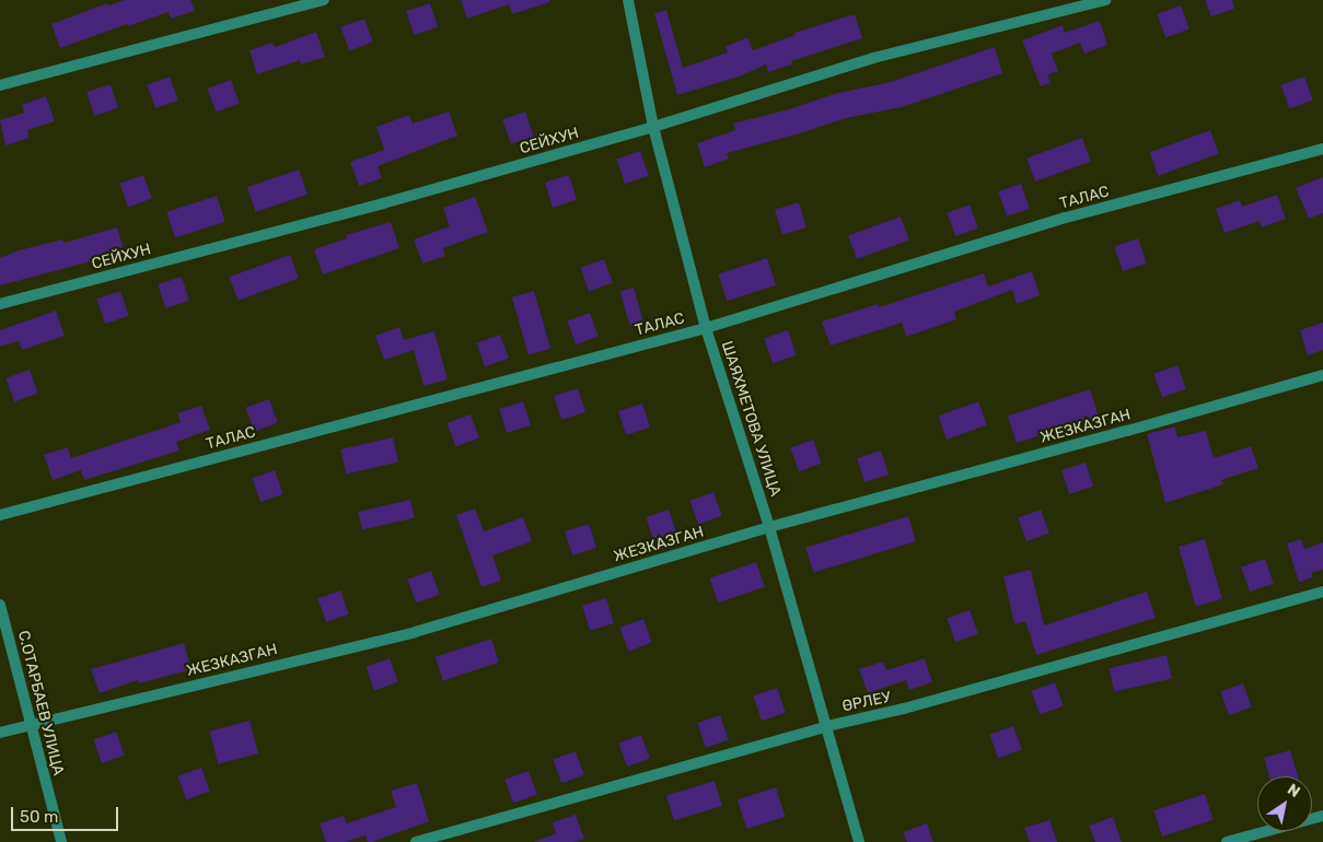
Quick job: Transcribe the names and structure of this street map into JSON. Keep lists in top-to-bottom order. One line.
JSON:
{"streets":{"street":["СЕЙХУН","ТАЛАС","ШАЯХМЕТОВА УЛИЦА","ЖЕЗКАЗГАН","ӨРЛЕУ","С.ОТАРБАЕВ УЛИЦА"]},"crossings":[["СЕЙХУН","ШАЯХМЕТОВА УЛИЦА"],["ТАЛАС","ШАЯХМЕТОВА УЛИЦА"],["ШАЯХМЕТОВА УЛИЦА","ЖЕЗКАЗГАН"],["ШАЯХМЕТОВА УЛИЦА","ӨРЛЕУ"],["ЖЕЗКАЗГАН","С.ОТАРБАЕВ УЛИЦА"]],"scale_bar":"50 m","north":"top right"}
